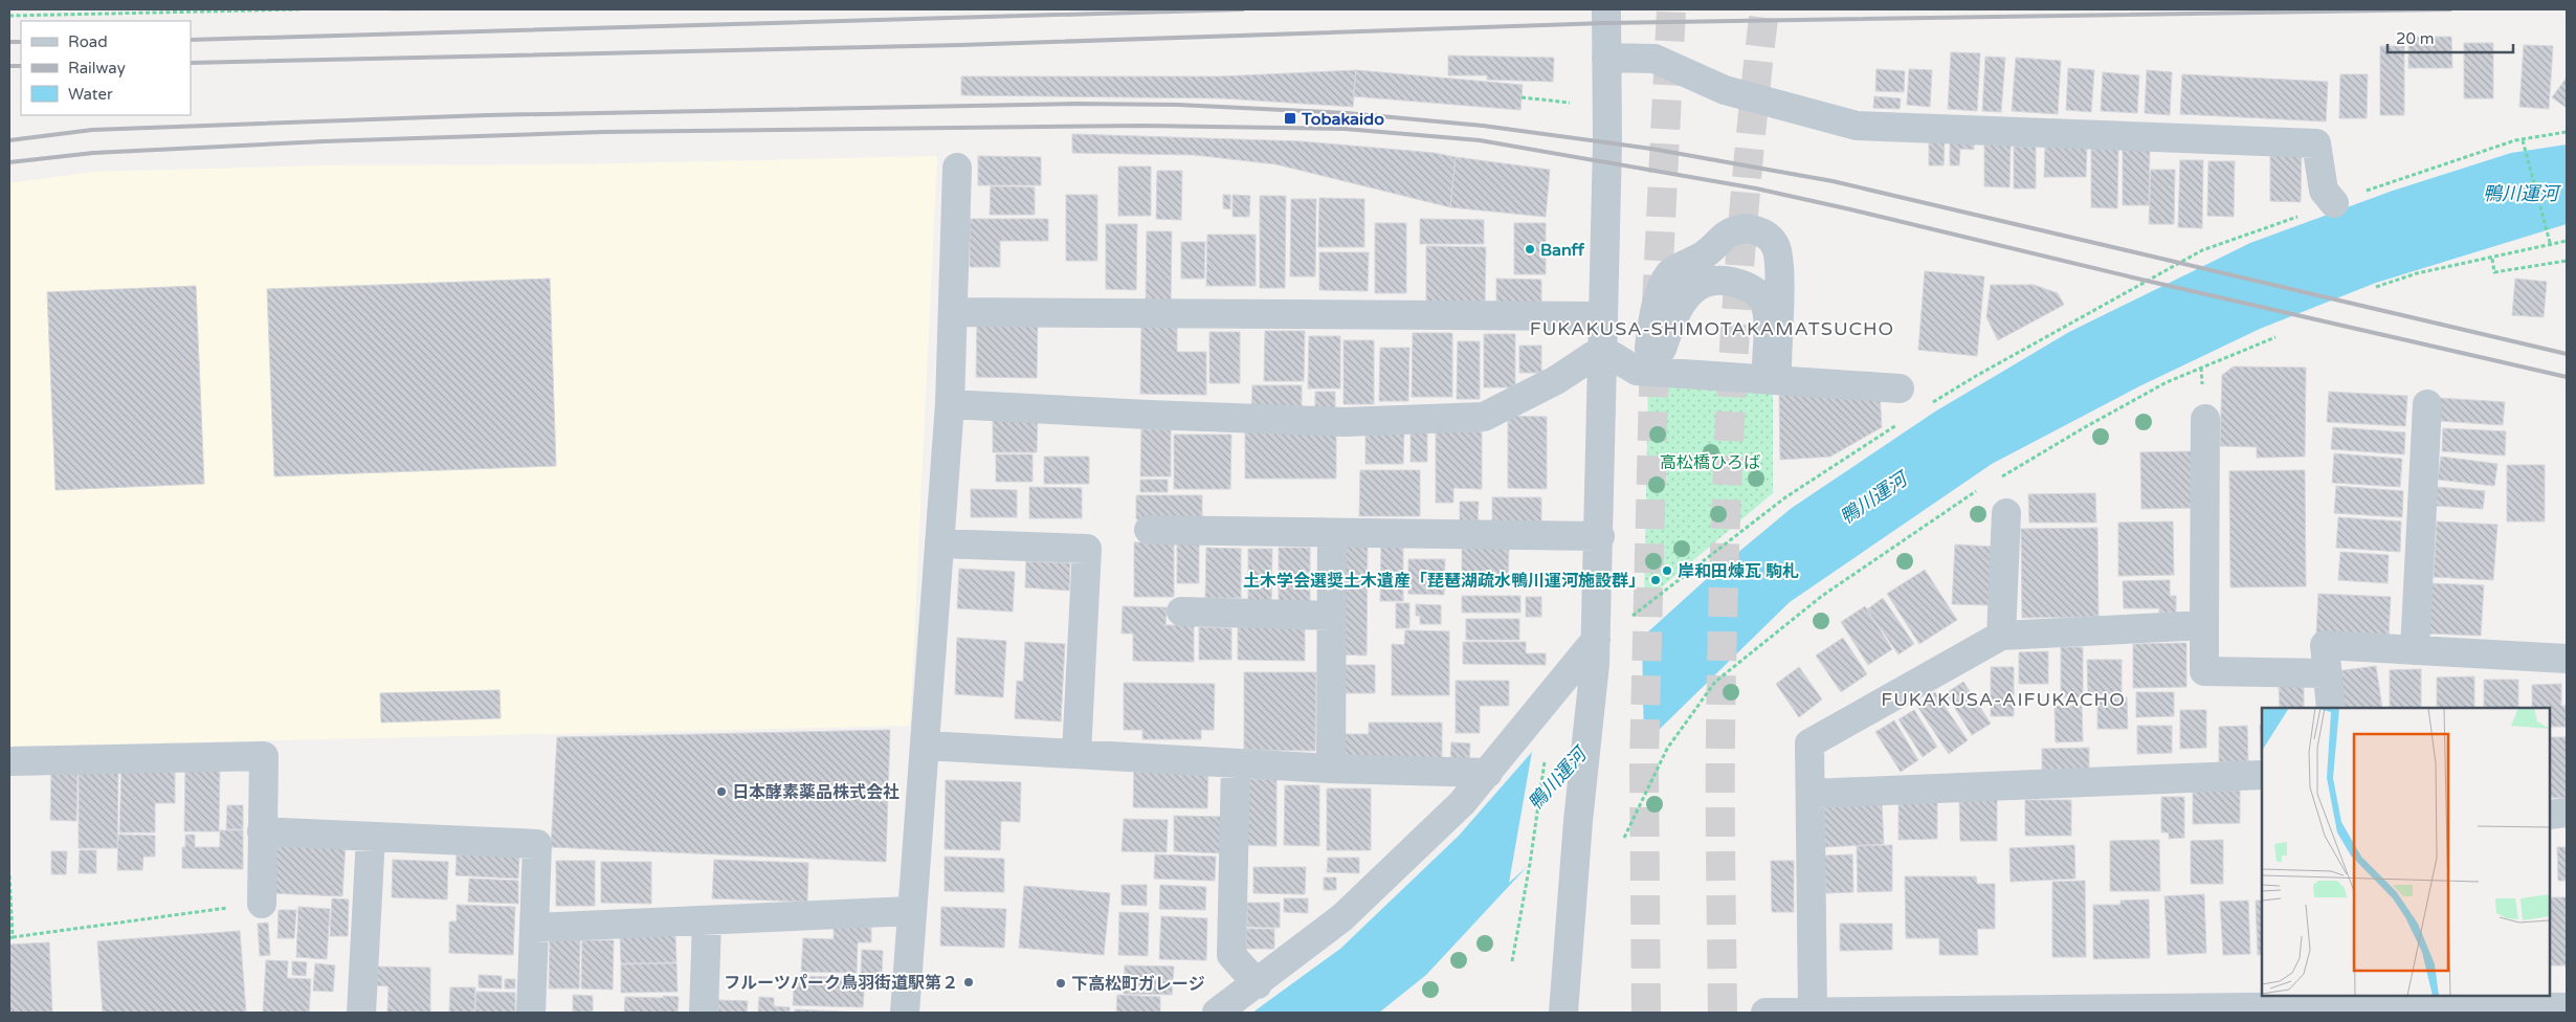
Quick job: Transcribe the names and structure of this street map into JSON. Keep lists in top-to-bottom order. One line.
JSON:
{"districts":["FUKAKUSA-SHIMOTAKAMATSUCHO","FUKAKUSA-AIFUKACHO"],"water":["鴨川運河"],"parks":["高松橋ひろば"],"places":{"transit":["Tobakaido"],"other":["Banff","岸和田煉瓦 駒札","土木学会選奨土木遺産「琵琶湖疏水鴨川運河施設群」","日本酵素薬品株式会社","フルーツパーク鳥羽街道駅第２","下高松町ガレージ"]},"legend":["Road","Railway","Water"],"scale_bar":"20 m"}
